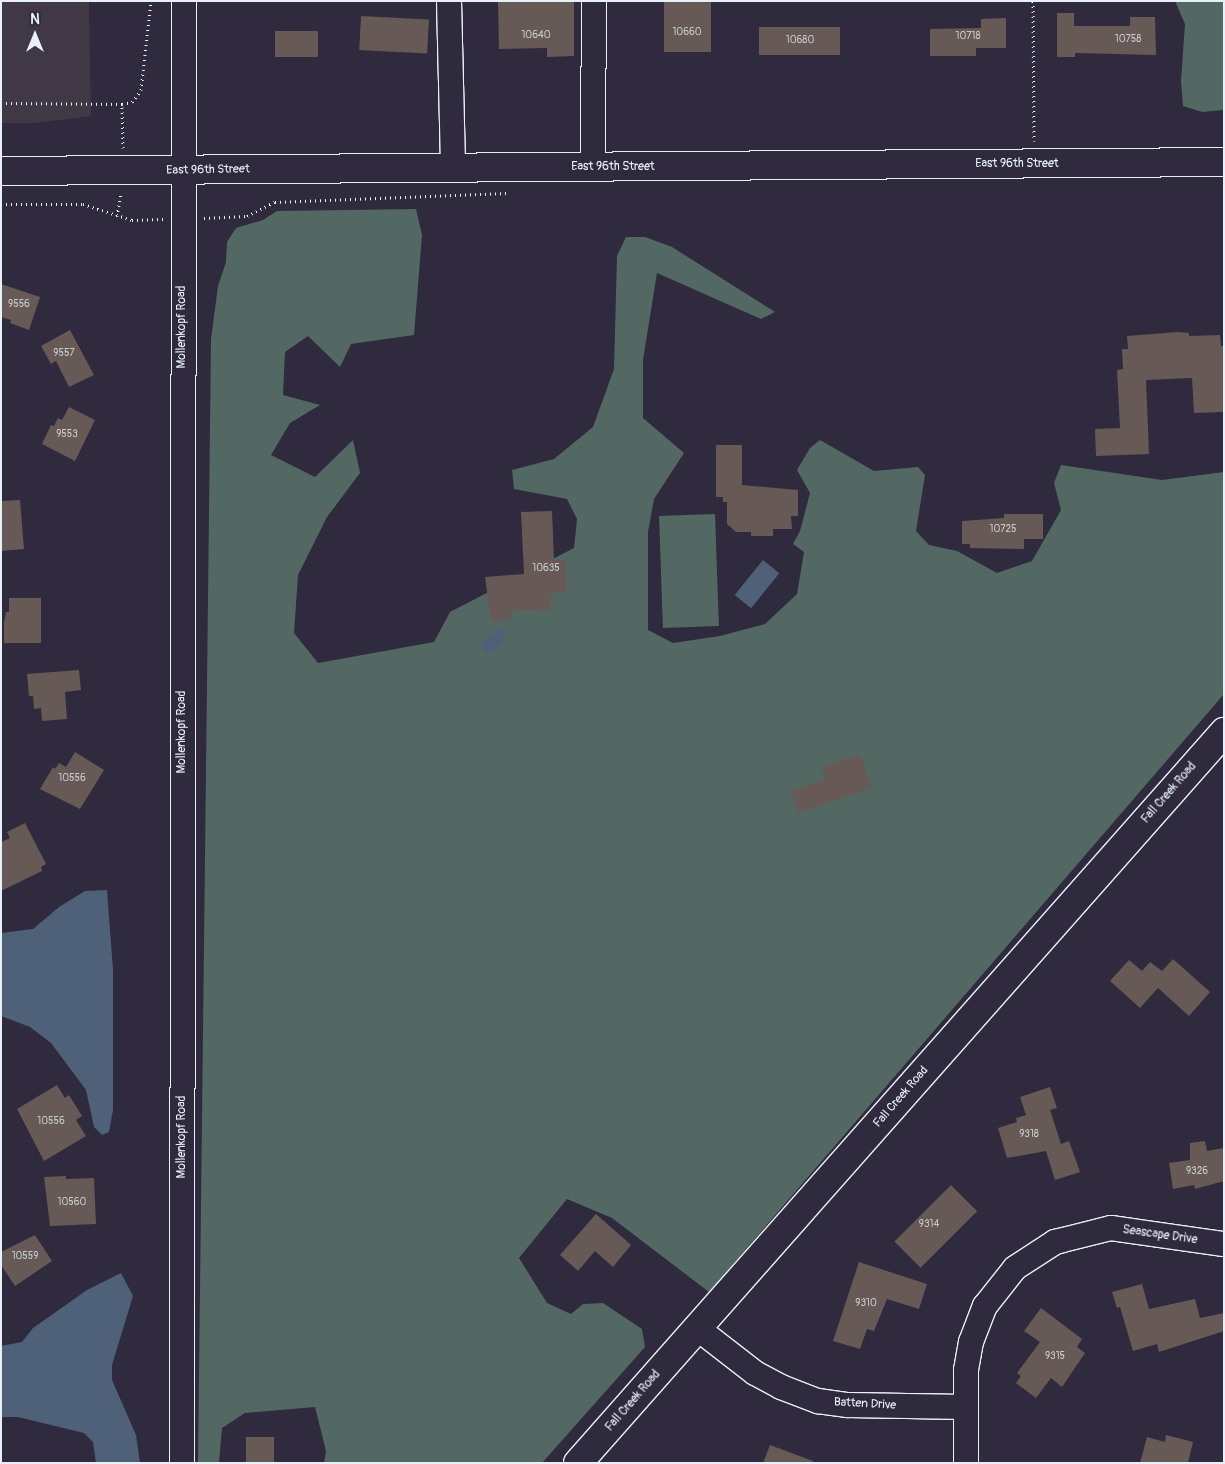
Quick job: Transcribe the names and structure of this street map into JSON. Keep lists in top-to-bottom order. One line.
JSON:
{"streets":{"main road":["East 96th Street","Fall Creek Road"],"street":["Mollenkopf Road","Seascape Drive","Batten Drive"]},"crossings":[["East 96th Street","Mollenkopf Road"],["Fall Creek Road","Batten Drive"],["Seascape Drive","Batten Drive"]],"house_numbers":["10660","10640","10718","10758","10680","9556","9557","9553","10725","10635","10556","10556","9318","9326","10560","9314","10559","9310","9315"],"north":"top"}
